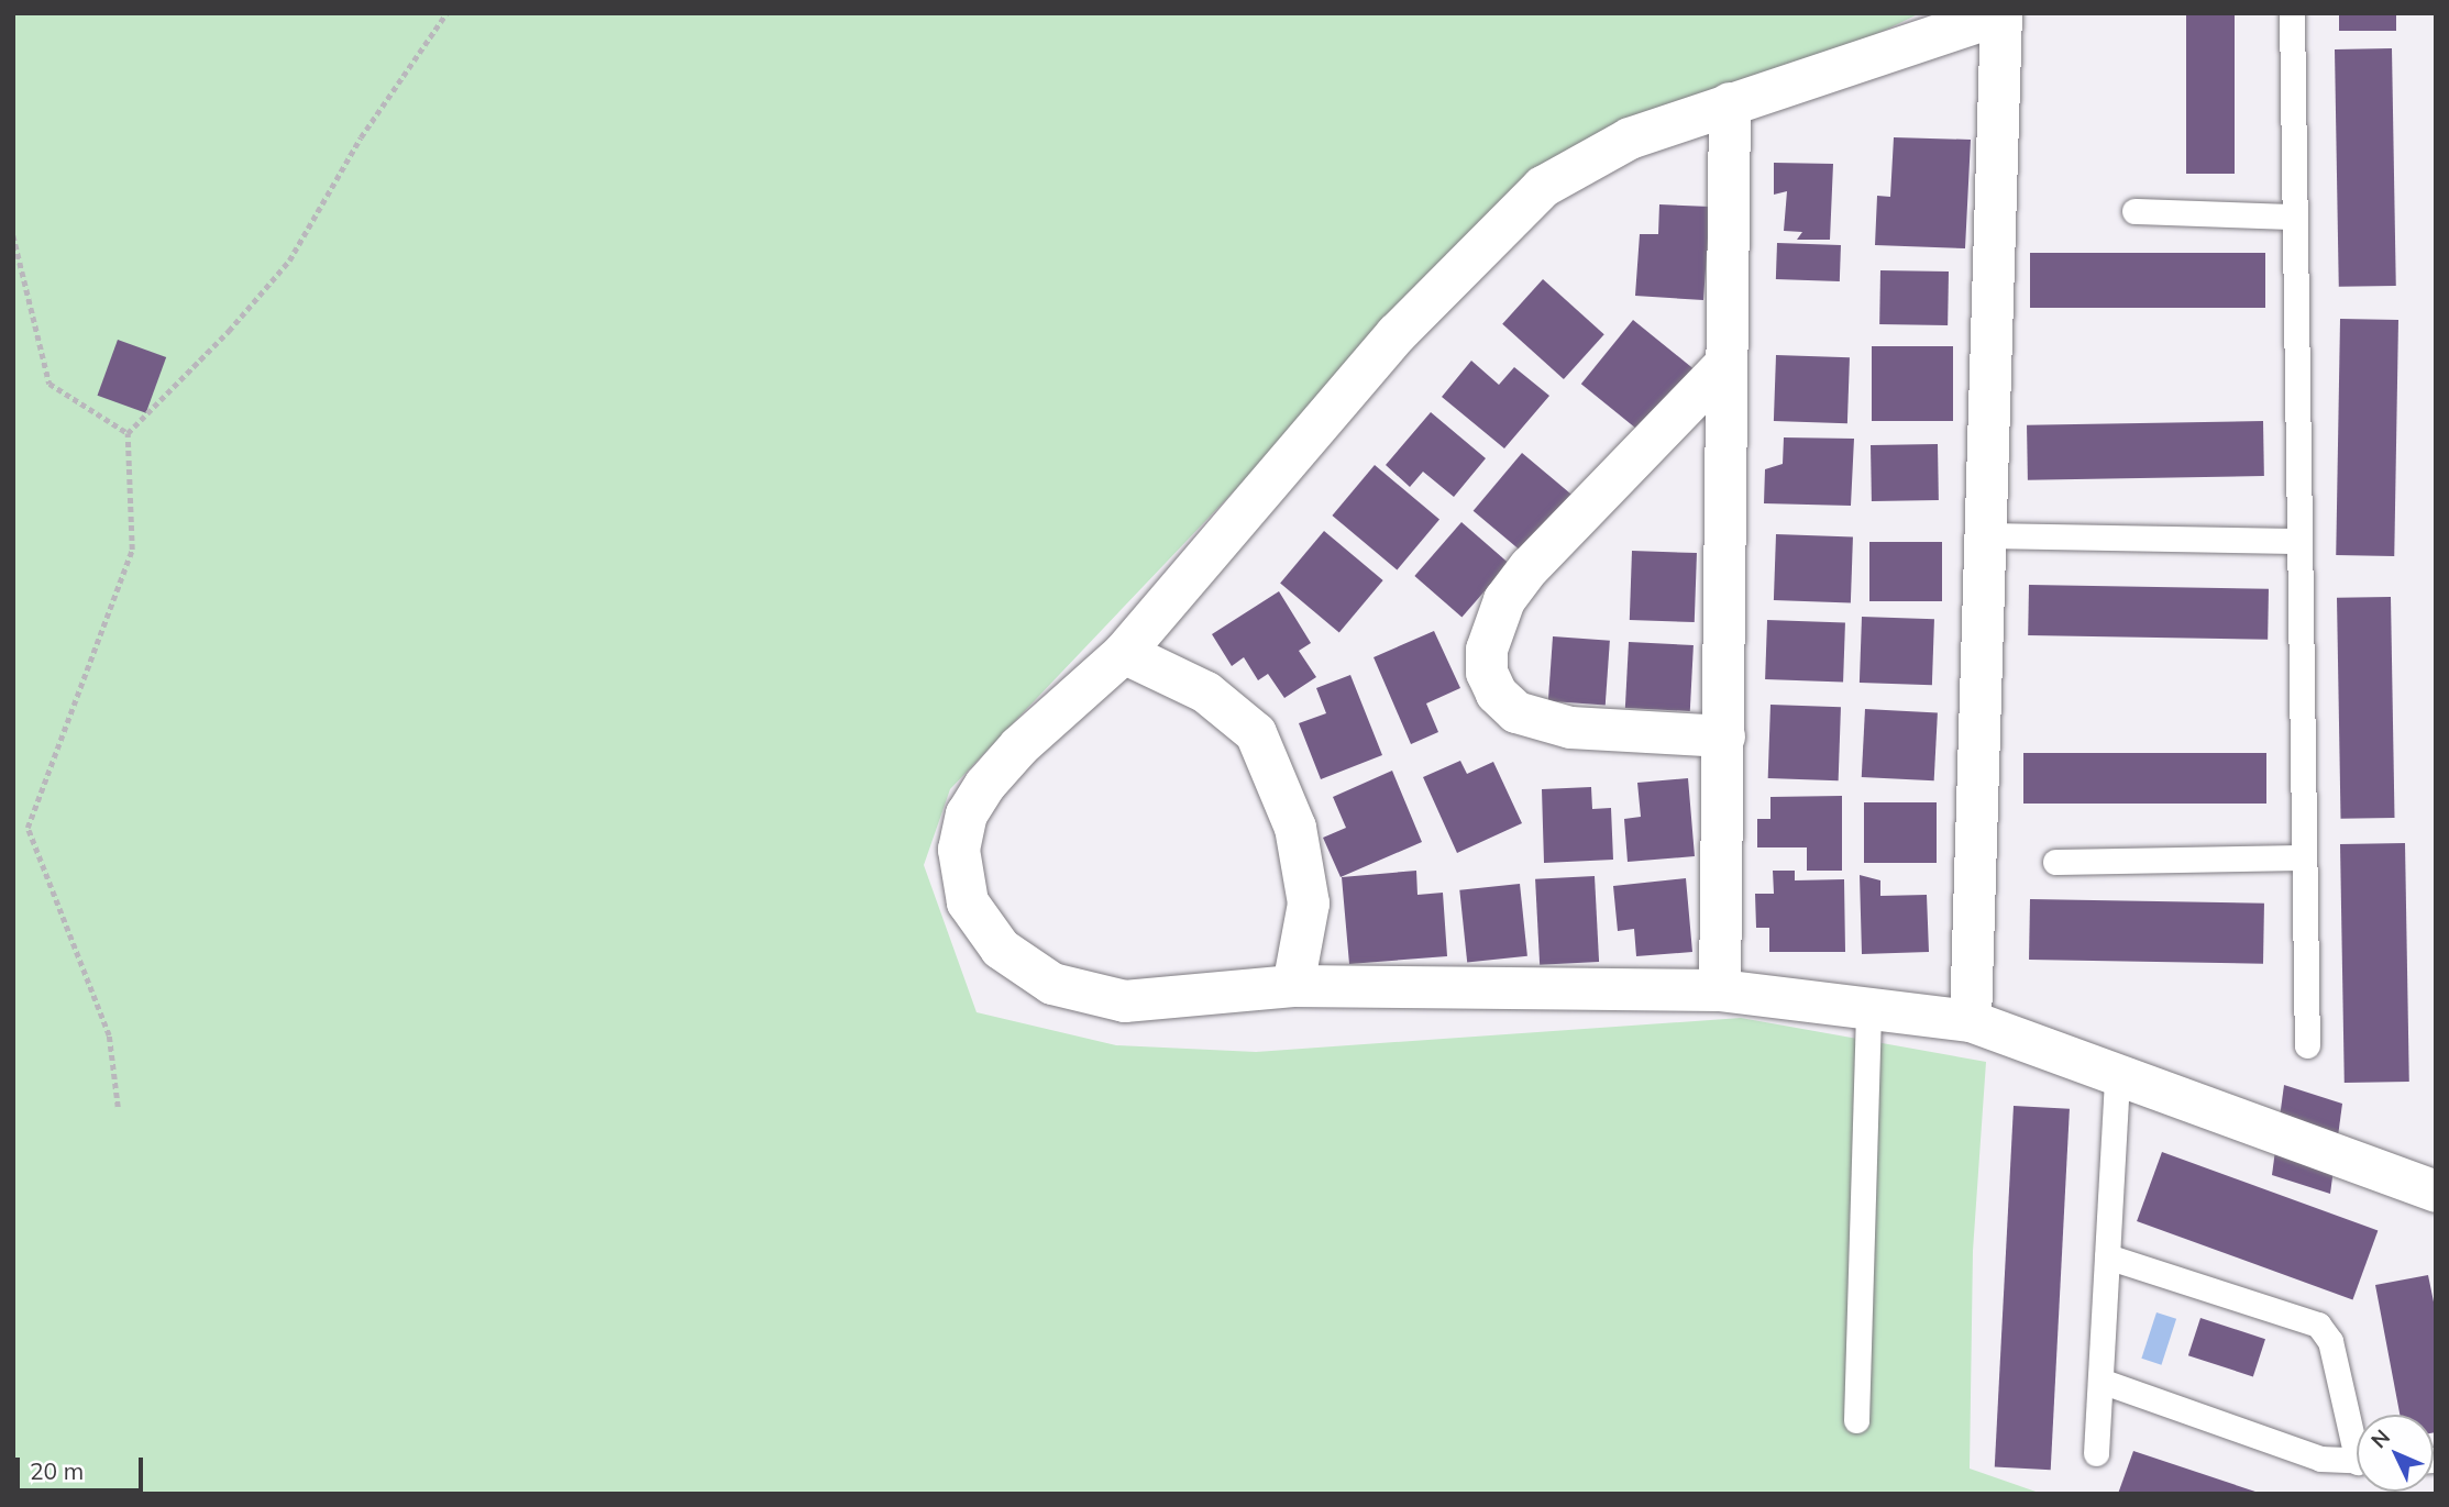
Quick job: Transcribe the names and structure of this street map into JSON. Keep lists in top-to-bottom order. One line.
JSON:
{"scale_bar":"20 m","north":"top left"}
